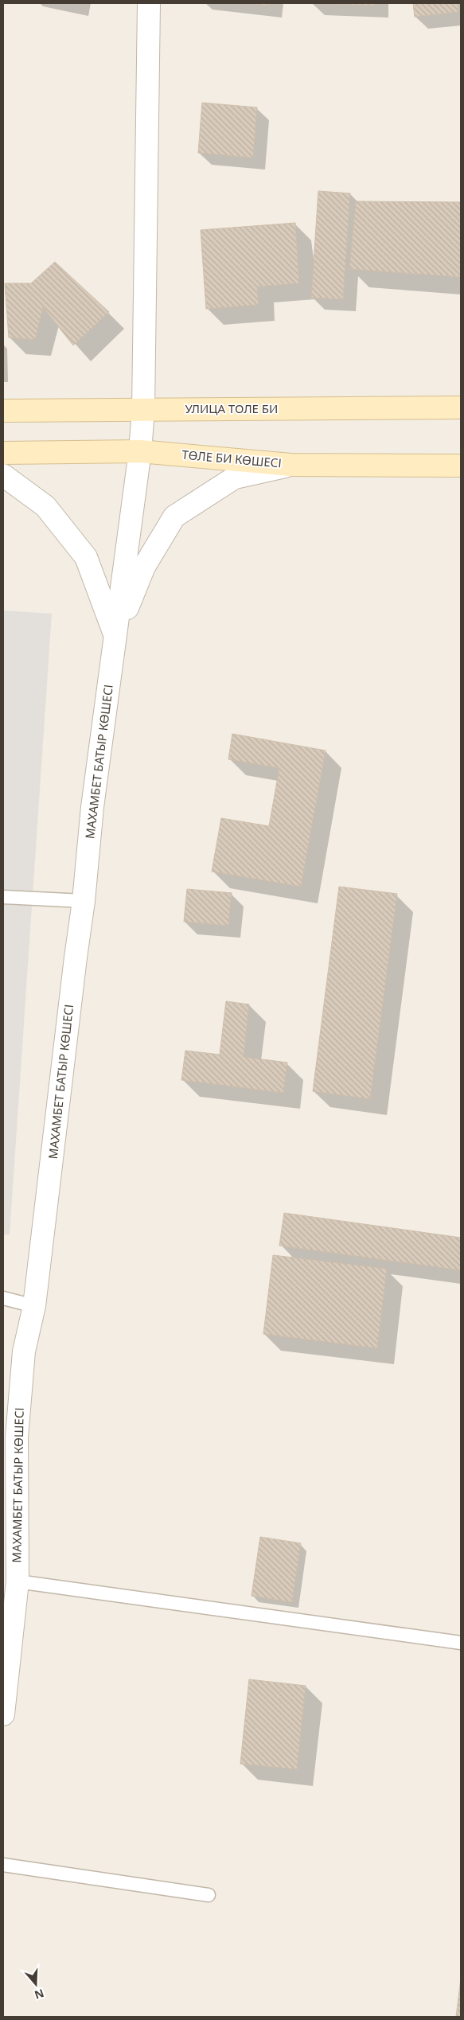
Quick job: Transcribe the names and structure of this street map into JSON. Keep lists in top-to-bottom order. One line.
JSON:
{"streets":{"main road":["УЛИЦА ТОЛЕ БИ","ТӨЛЕ БИ КӨШЕСІ"],"street":["МАХАМБЕТ БАТЫР КӨШЕСІ"]},"crossings":[["УЛИЦА ТОЛЕ БИ","МАХАМБЕТ БАТЫР КӨШЕСІ"],["ТӨЛЕ БИ КӨШЕСІ","МАХАМБЕТ БАТЫР КӨШЕСІ"]],"north":"bottom"}
